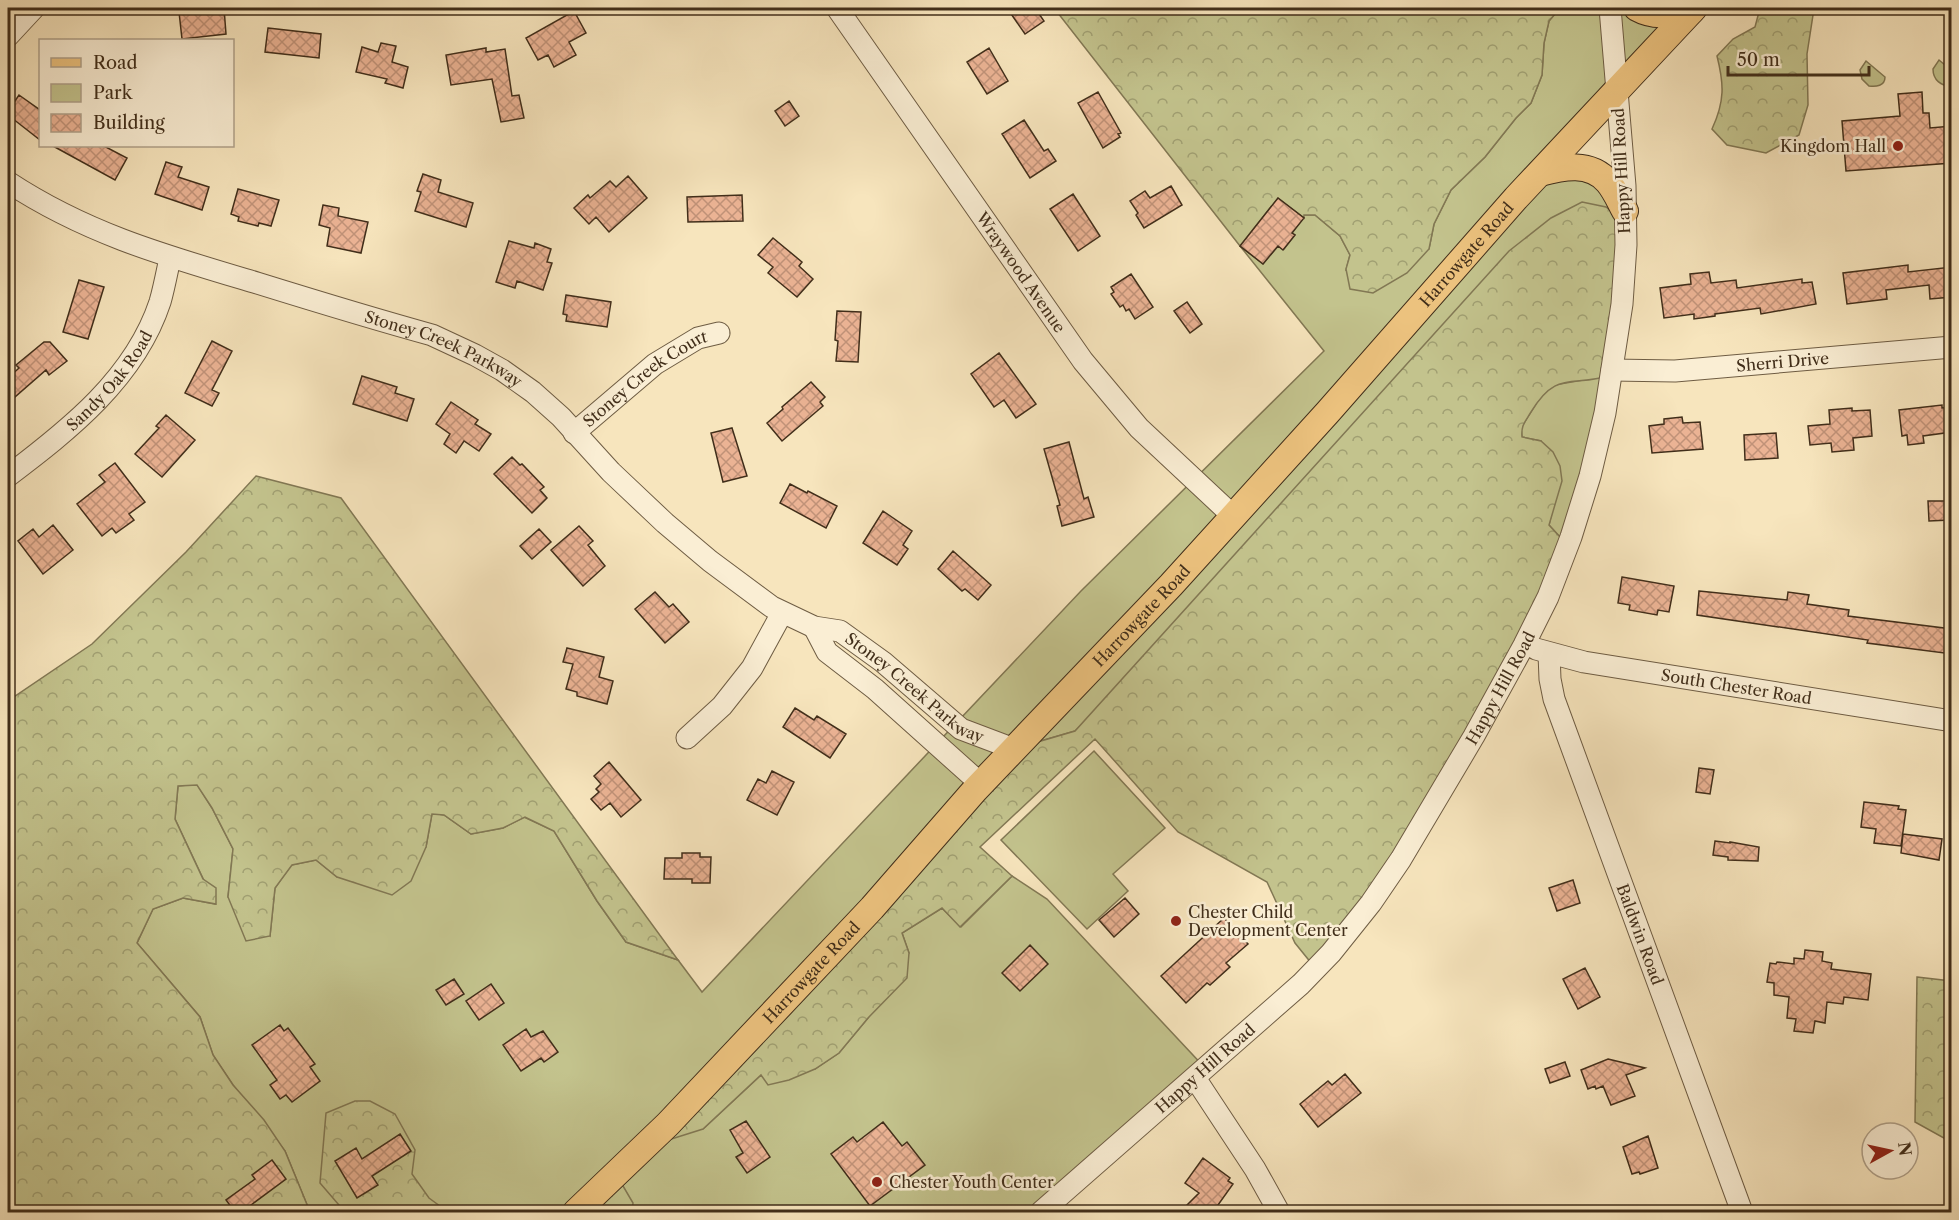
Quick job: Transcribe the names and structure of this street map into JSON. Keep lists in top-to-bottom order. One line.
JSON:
{"streets":{"main road":["Harrowgate Road"],"street":["Happy Hill Road","Wraywood Avenue","Stoney Creek Parkway","Sherri Drive","Sandy Oak Road","Stoney Creek Court","South Chester Road","Baldwin Road"]},"crossings":[["Happy Hill Road","Harrowgate Road"],["Happy Hill Road","Sherri Drive"],["Happy Hill Road","South Chester Road"],["Harrowgate Road","Wraywood Avenue"],["Harrowgate Road","Stoney Creek Parkway"],["Stoney Creek Parkway","Sandy Oak Road"],["Stoney Creek Parkway","Stoney Creek Court"],["South Chester Road","Baldwin Road"]],"places":["Kingdom Hall","Chester Child Development Center","Chester Youth Center"],"legend":["Road","Park","Building"],"scale_bar":"50 m","north":"right"}
